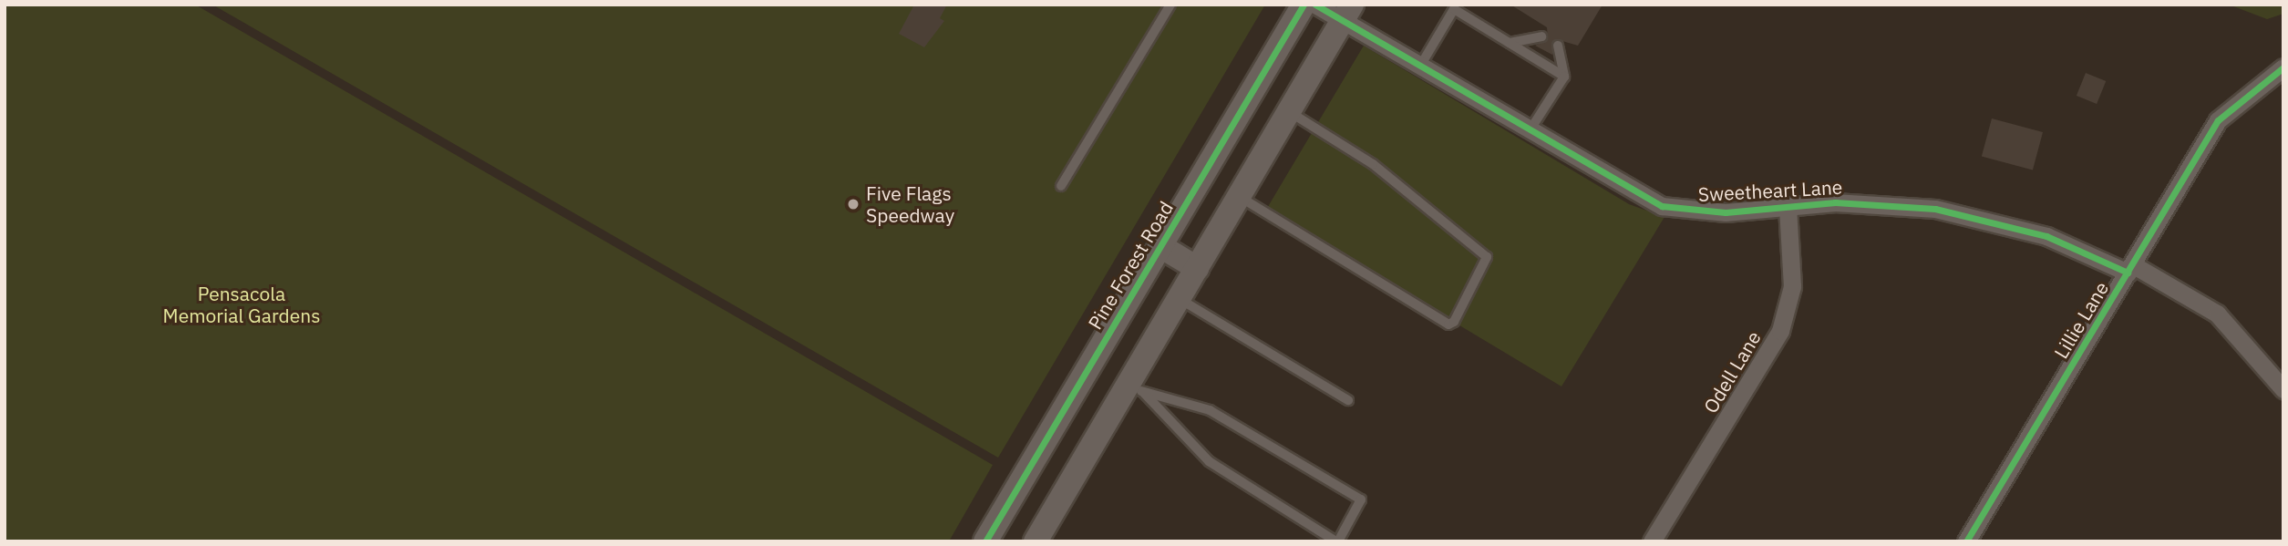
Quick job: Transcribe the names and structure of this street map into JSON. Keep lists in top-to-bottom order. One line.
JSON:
{"streets":{"main road":["Pine Forest Road"],"street":["Sweetheart Lane","Lillie Lane","Odell Lane"]},"crossings":[["Sweetheart Lane","Lillie Lane"],["Sweetheart Lane","Odell Lane"]],"parks":["Pensacola Memorial Gardens"],"places":["Five Flags Speedway"]}
